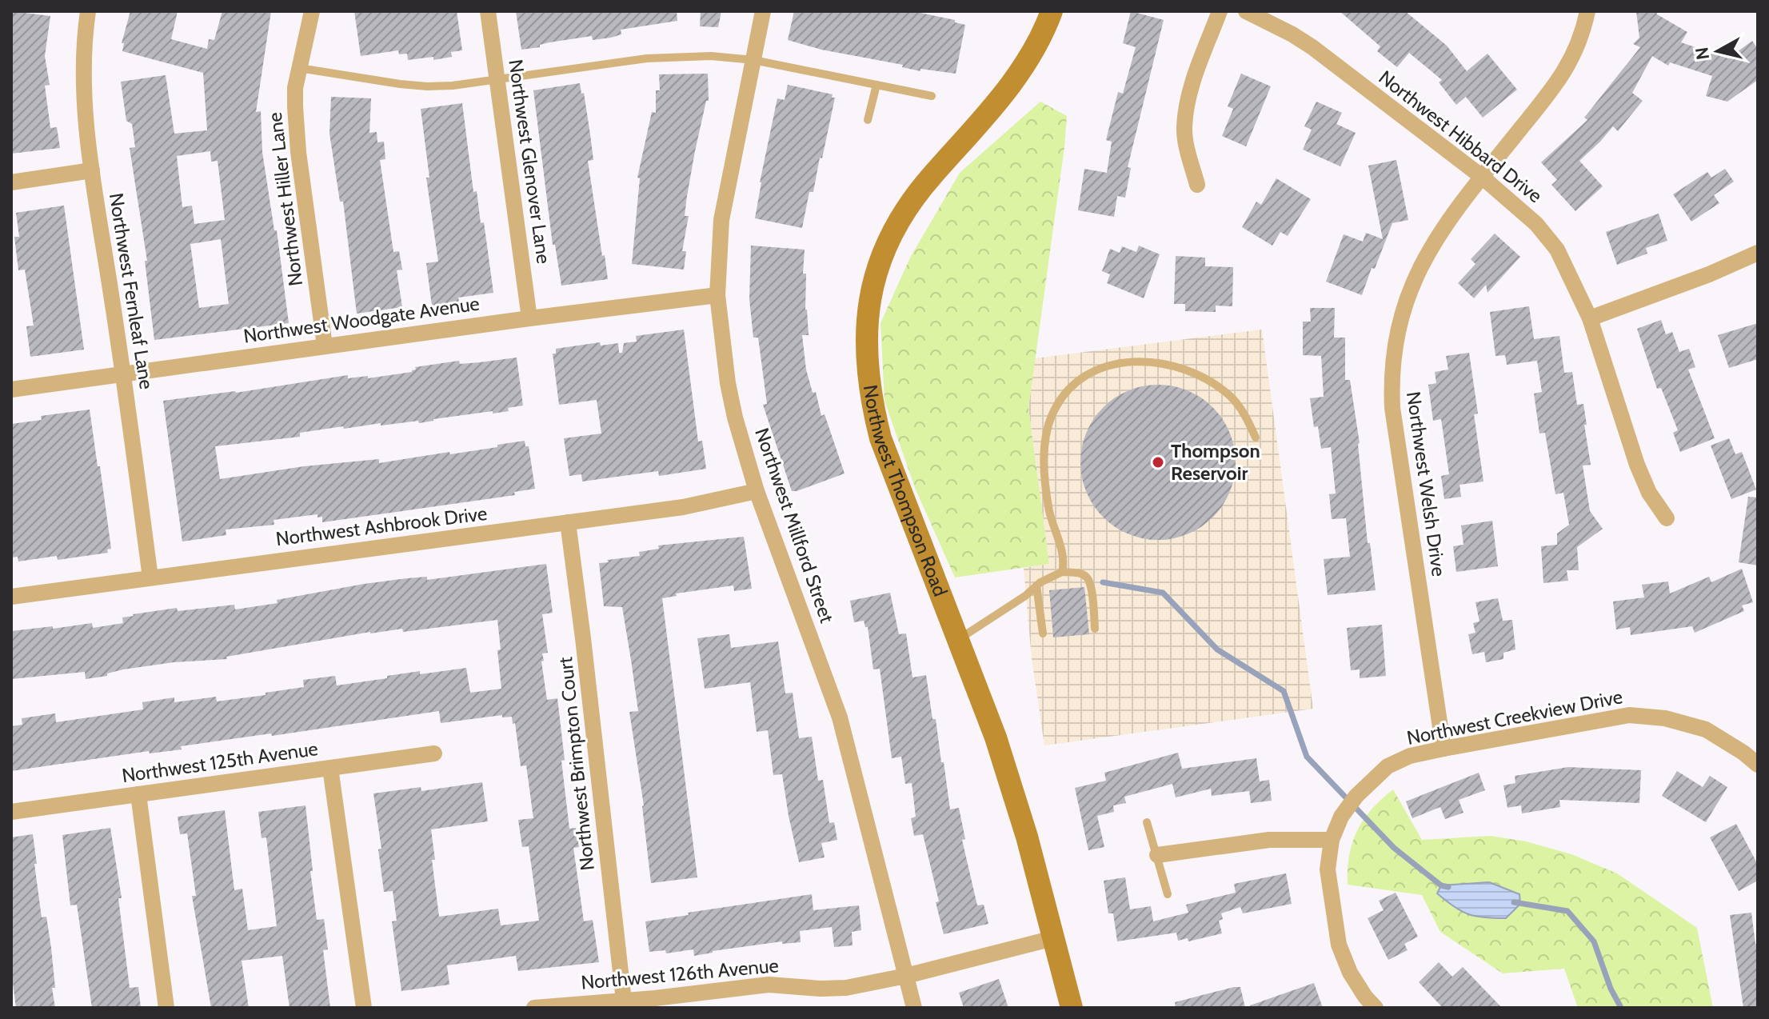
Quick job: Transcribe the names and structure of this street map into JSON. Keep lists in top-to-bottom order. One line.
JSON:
{"streets":{"street":["Northwest Hibbard Drive","Northwest Glenover Lane","Northwest Hiller Lane","Northwest Fernleaf Lane","Northwest Woodgate Avenue","Northwest Welsh Drive","Northwest Thompson Road","Northwest Millford Street","Northwest Ashbrook Drive","Northwest Creekview Drive","Northwest 125th Avenue","Northwest Brimpton Court","Northwest 126th Avenue"]},"crossings":[["Northwest Hibbard Drive","Northwest Welsh Drive"],["Northwest Glenover Lane","Northwest Woodgate Avenue"],["Northwest Hiller Lane","Northwest Woodgate Avenue"],["Northwest Fernleaf Lane","Northwest Woodgate Avenue"],["Northwest Fernleaf Lane","Northwest Ashbrook Drive"],["Northwest Woodgate Avenue","Northwest Millford Street"],["Northwest Welsh Drive","Northwest Creekview Drive"],["Northwest Thompson Road","Northwest 126th Avenue"],["Northwest Millford Street","Northwest Ashbrook Drive"],["Northwest Millford Street","Northwest 126th Avenue"],["Northwest Ashbrook Drive","Northwest Brimpton Court"],["Northwest Brimpton Court","Northwest 126th Avenue"]],"places":["Thompson Reservoir"],"north":"left"}
